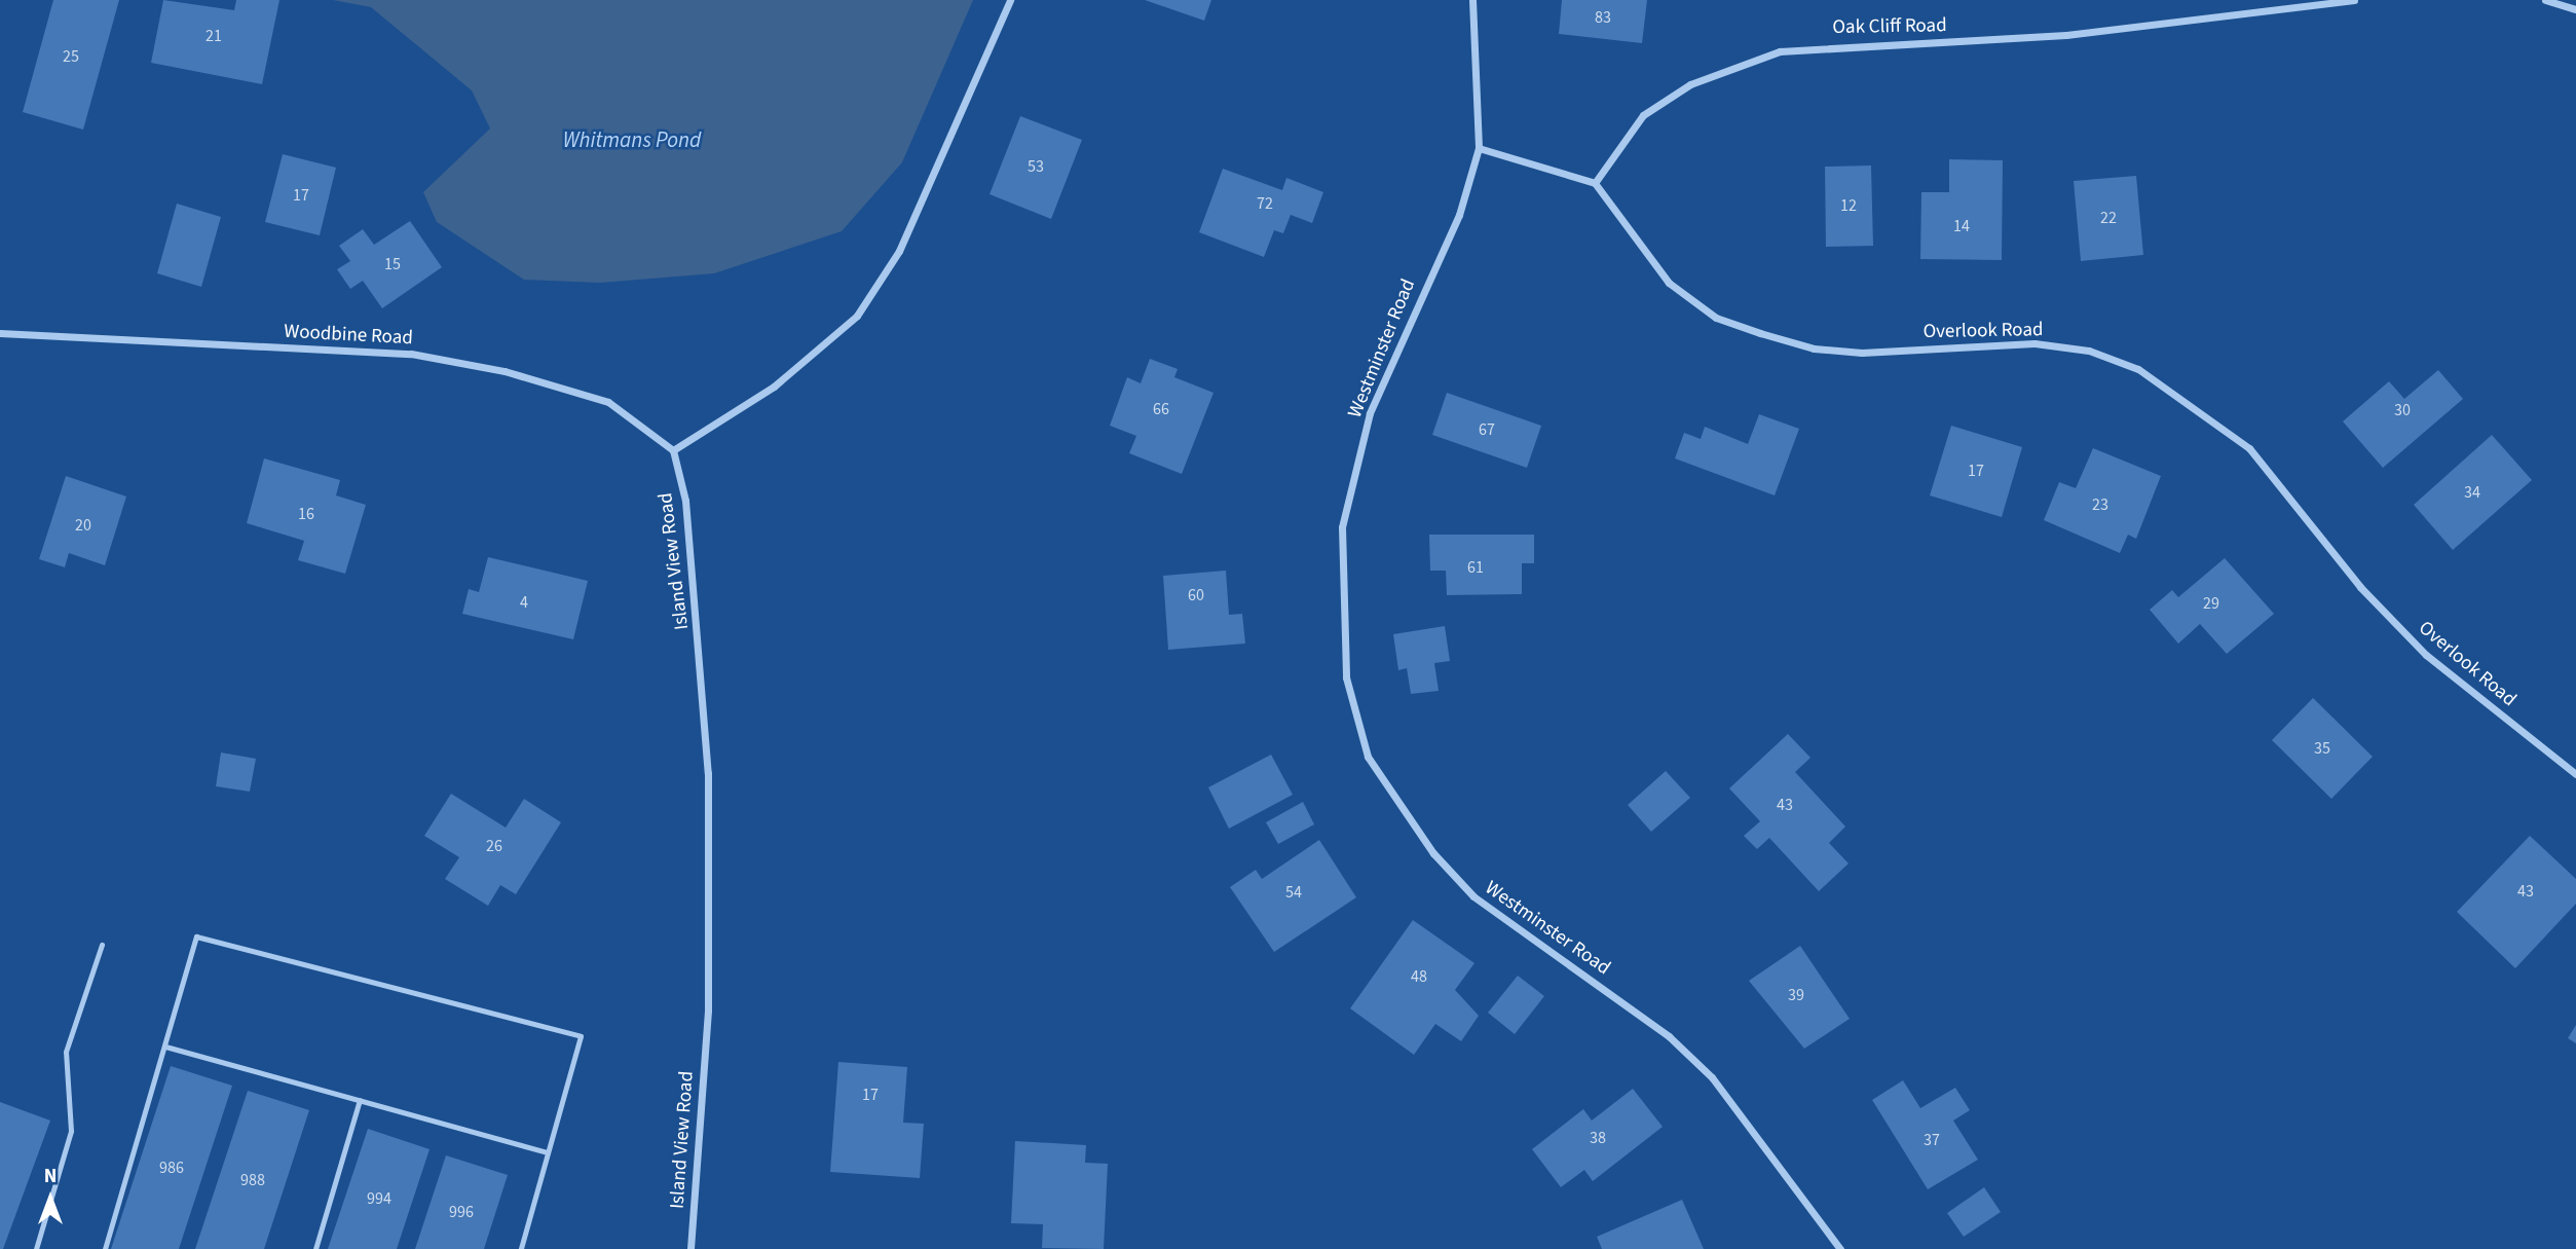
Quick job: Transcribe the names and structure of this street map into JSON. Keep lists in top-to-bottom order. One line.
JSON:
{"streets":{"street":["Oak Cliff Road","Overlook Road","Woodbine Road","Westminster Road","Island View Road"]},"crossings":[["Oak Cliff Road","Overlook Road"],["Woodbine Road","Island View Road"]],"water":["Whitmans Pond"],"house_numbers":["83","21","25","53","17","72","12","22","14","15","66","30","67","17","34","23","16","20","61","60","4","29","35","43","26","43","54","48","39","17","38","37","986","988","994","996"],"north":"top"}
